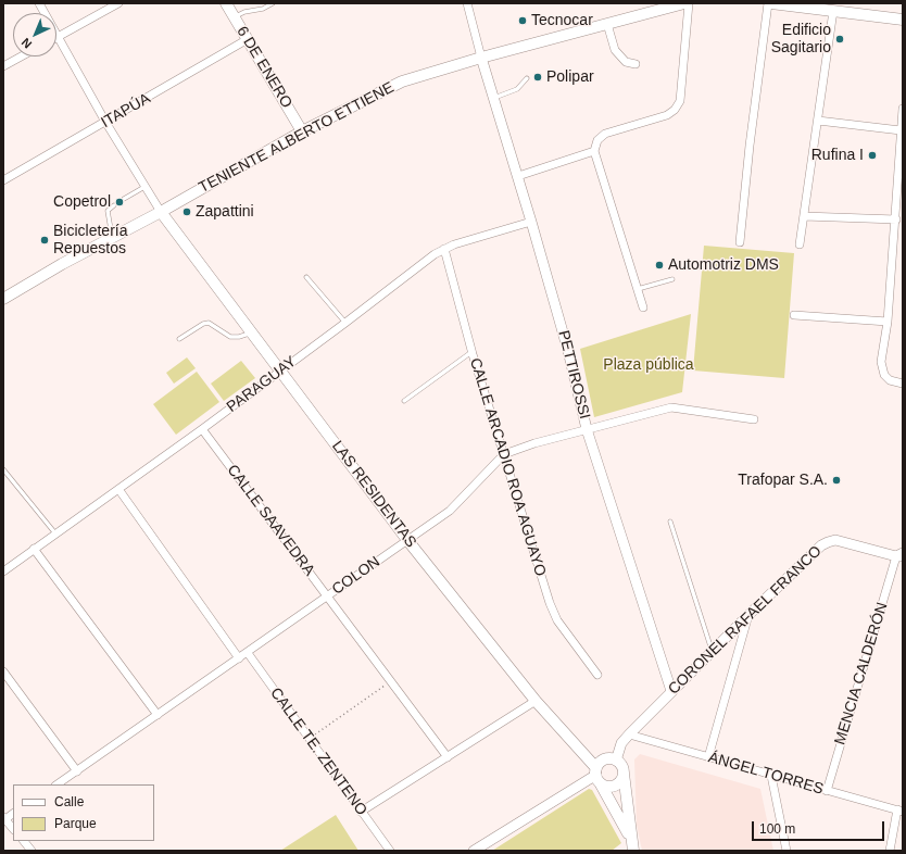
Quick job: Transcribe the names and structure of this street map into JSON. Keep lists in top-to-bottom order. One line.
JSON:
{"streets":{"main road":["6 DE ENERO","TENIENTE ALBERTO ETTIENE","LAS RESIDENTAS"],"street":["ITAPÚA","PETTIROSSI","PARAGUAY","CALLE ARCADIO ROA AGUAYO","CALLE SAAVEDRA","COLON","CORONEL RAFAEL FRANCO","MENCIA CALDERÓN","CALLE TE. ZENTENO","ÁNGEL TORRES"]},"crossings":[["6 DE ENERO","ITAPÚA"],["6 DE ENERO","TENIENTE ALBERTO ETTIENE"],["TENIENTE ALBERTO ETTIENE","PETTIROSSI"],["TENIENTE ALBERTO ETTIENE","LAS RESIDENTAS"],["PETTIROSSI","PARAGUAY"],["PETTIROSSI","COLON"],["PETTIROSSI","CORONEL RAFAEL FRANCO"],["PARAGUAY","CALLE ARCADIO ROA AGUAYO"],["PARAGUAY","LAS RESIDENTAS"],["PARAGUAY","CALLE SAAVEDRA"],["CALLE ARCADIO ROA AGUAYO","COLON"],["LAS RESIDENTAS","COLON"],["LAS RESIDENTAS","CORONEL RAFAEL FRANCO"],["CALLE SAAVEDRA","COLON"],["COLON","CALLE TE. ZENTENO"],["CORONEL RAFAEL FRANCO","MENCIA CALDERÓN"],["CORONEL RAFAEL FRANCO","ÁNGEL TORRES"],["MENCIA CALDERÓN","ÁNGEL TORRES"]],"parks":["Plaza pública"],"places":["Tecnocar","Edificio Sagitario","Polipar","Rufina I","Copetrol","Zapattini","Bicicletería Repuestos","Automotriz DMS","Trafopar S.A."],"legend":["Calle","Parque"],"scale_bar":"100 m","north":"bottom left"}
